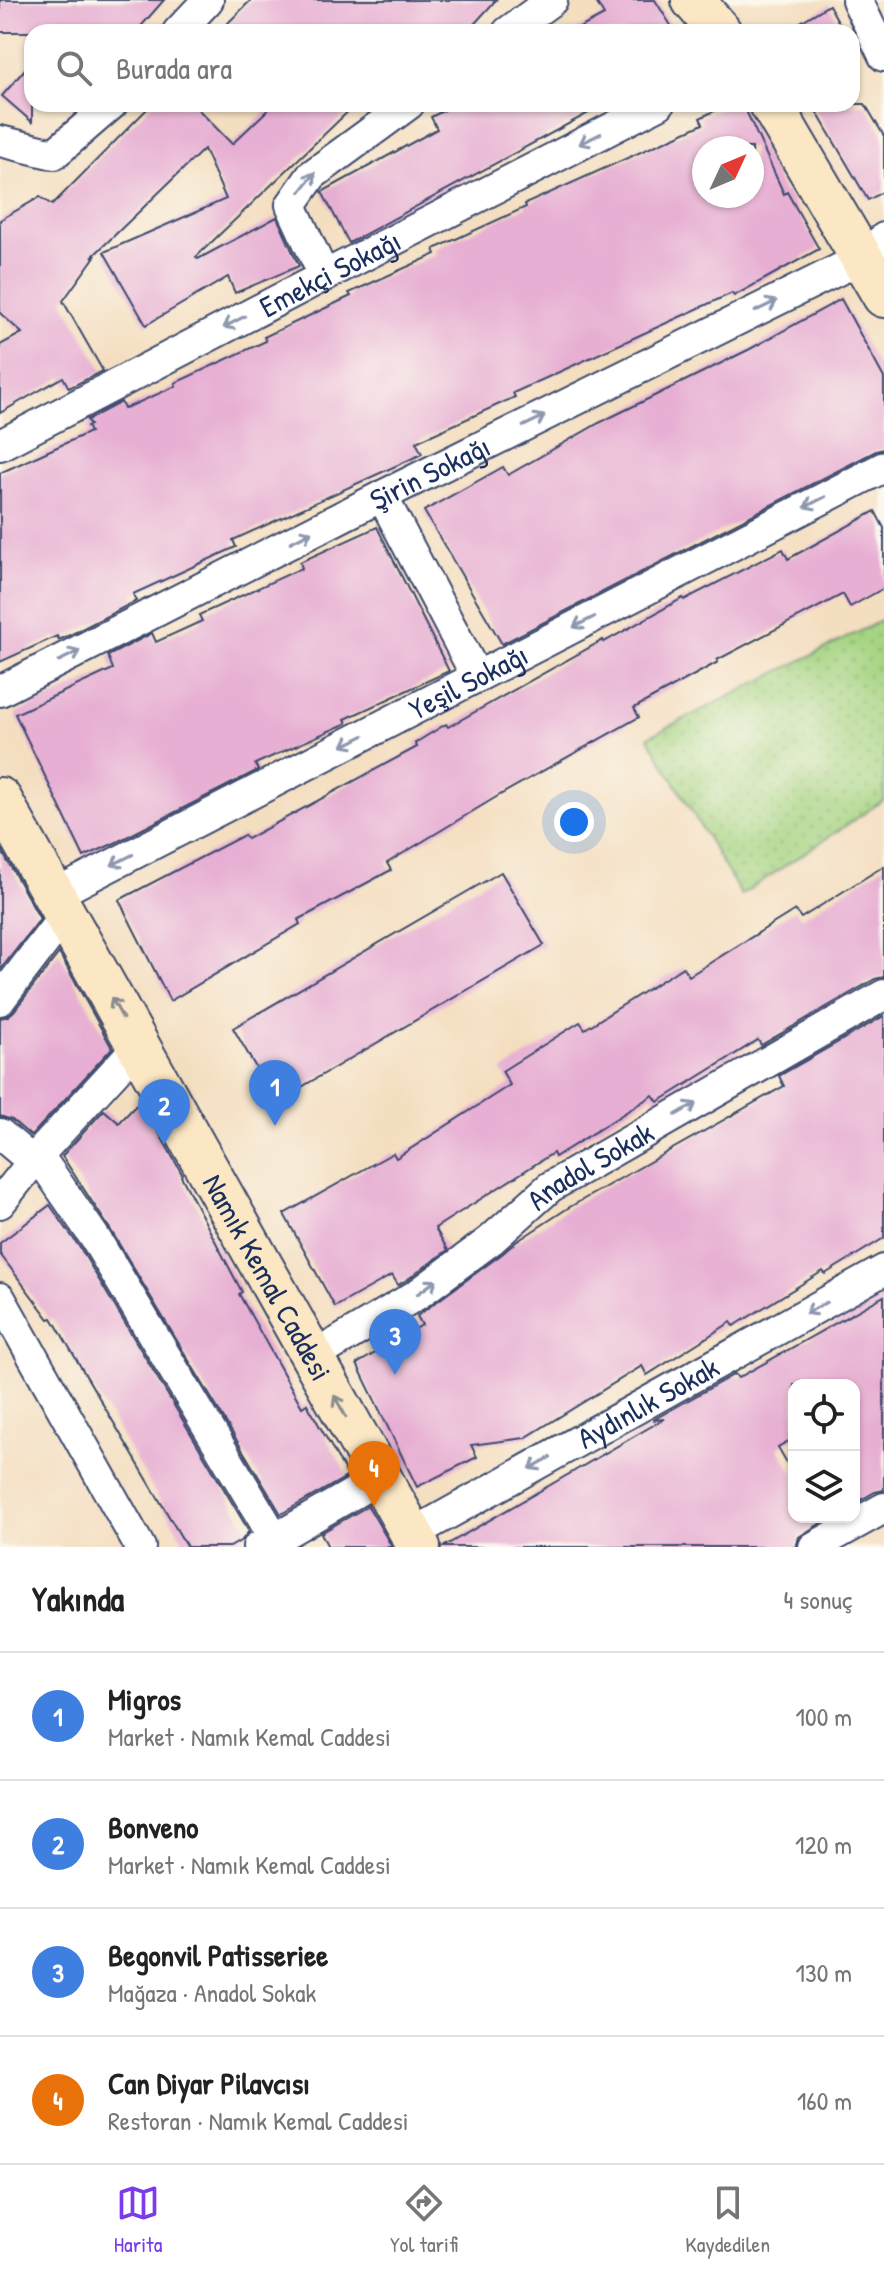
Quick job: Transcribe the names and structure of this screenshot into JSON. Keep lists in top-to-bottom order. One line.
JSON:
{"streets":{"main road":["Namık Kemal Caddesi"],"street":["Emekçi Sokağı","Şirin Sokağı","Yeşil Sokağı","Anadol Sokak","Aydınlık Sokak"]},"crossings":[["Yeşil Sokağı","Namık Kemal Caddesi"],["Anadol Sokak","Namık Kemal Caddesi"],["Namık Kemal Caddesi","Aydınlık Sokak"]],"one_way":["Emekçi Sokağı","Şirin Sokağı","Yeşil Sokağı","Anadol Sokak","Namık Kemal Caddesi","Aydınlık Sokak"],"north":"top right","page":{"search":"Burada ara","pins":["1","2","3","4"],"heading":["Yakında","4 sonuç"],"list":[{"mark":"1","name":"Migros","note":"Market · Namık Kemal Caddesi","value":"100 m"},{"mark":"2","name":"Bonveno","note":"Market · Namık Kemal Caddesi","value":"120 m"},{"mark":"3","name":"Begonvil Patisseriee","note":"Mağaza · Anadol Sokak","value":"130 m"},{"mark":"4","name":"Can Diyar Pilavcısı","note":"Restoran · Namık Kemal Caddesi","value":"160 m"}],"nav":["Harita","Yol tarifi","Kaydedilen"]}}
